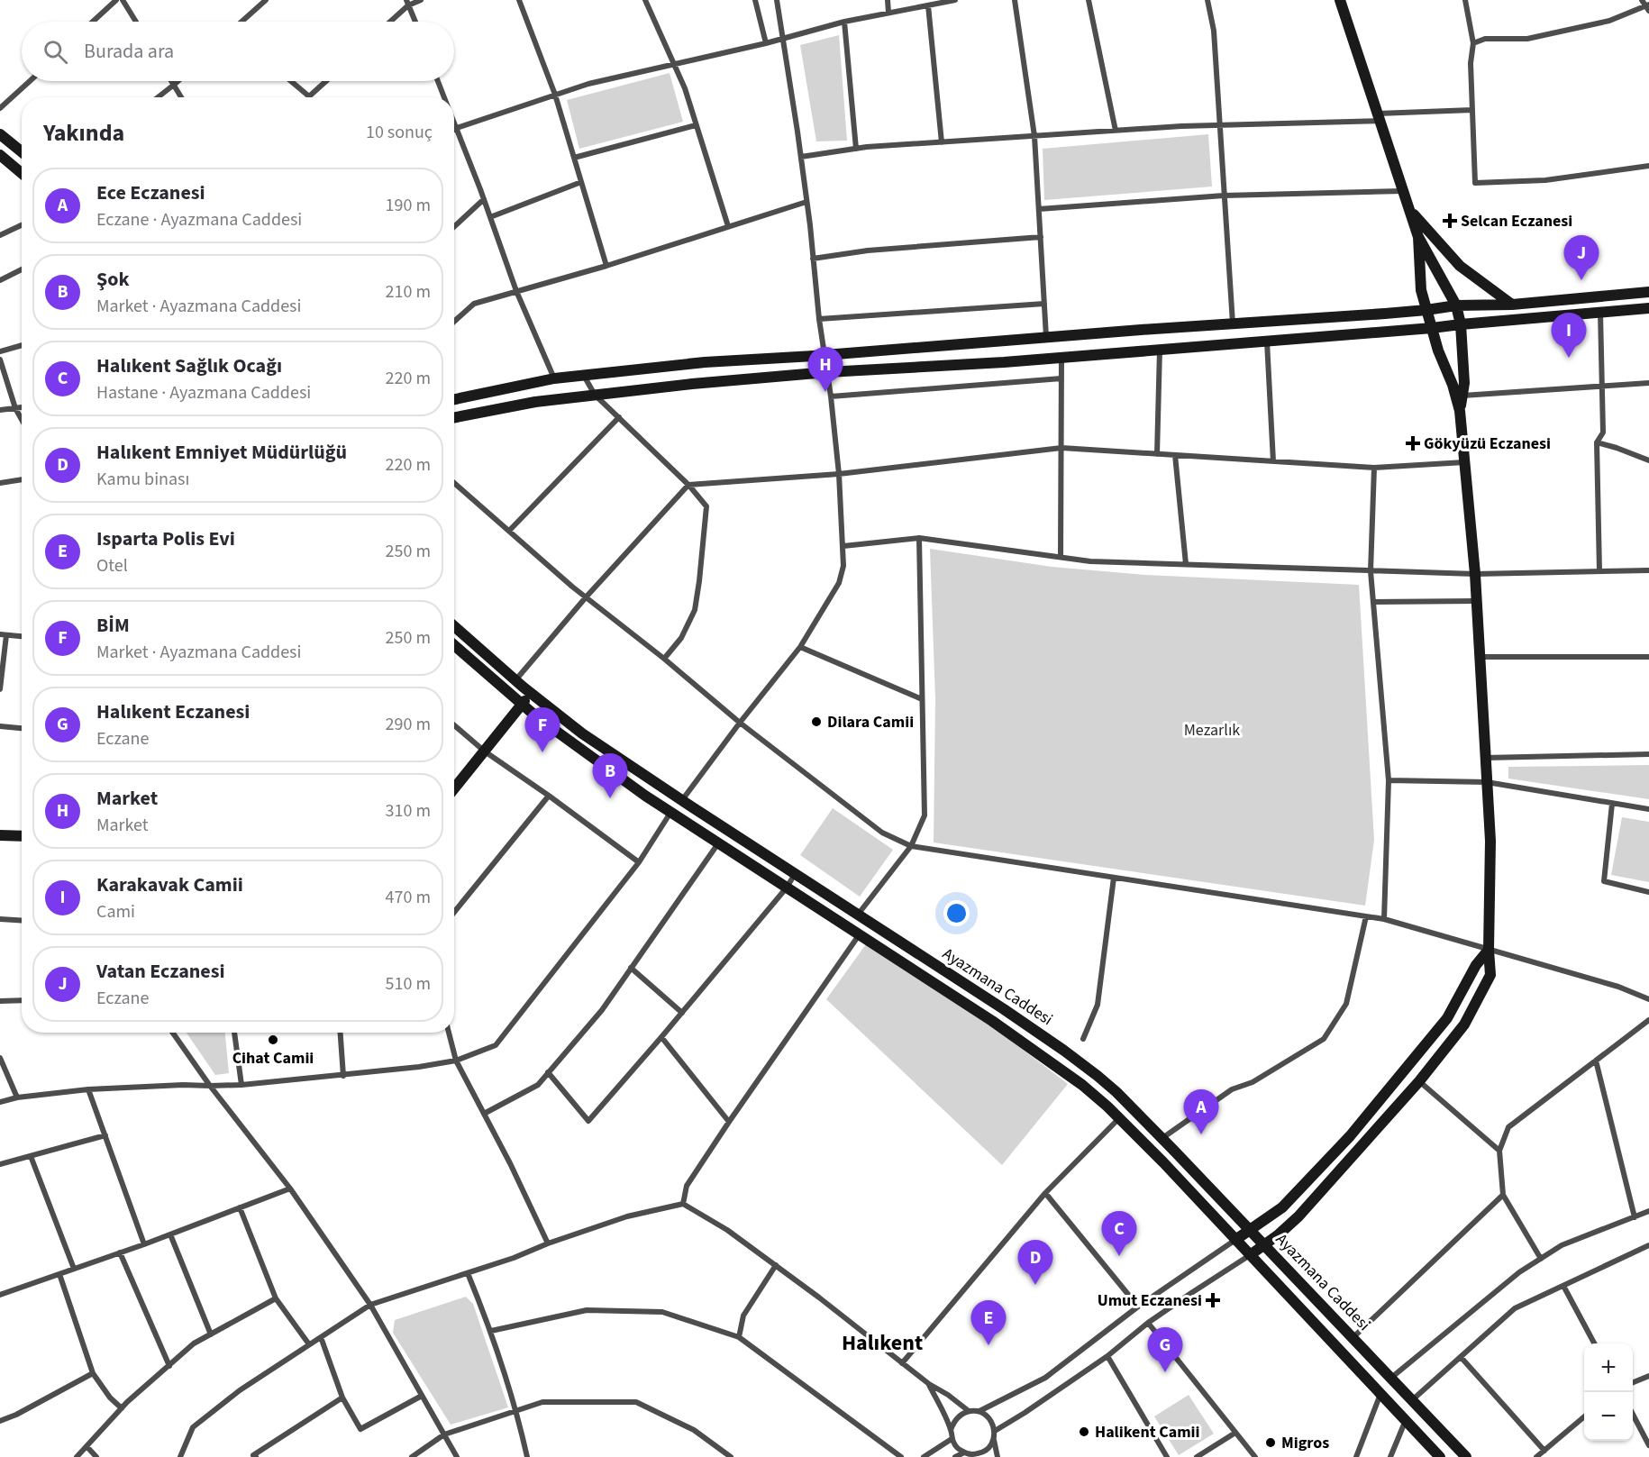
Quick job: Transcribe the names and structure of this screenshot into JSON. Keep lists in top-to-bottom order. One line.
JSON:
{"streets":{"street":["Ayazmana Caddesi"]},"districts":["Halıkent"],"parks":["Mezarlık"],"places":{"health":["Selcan Eczanesi","Gökyüzü Eczanesi","Umut Eczanesi"],"other":["Dilara Camii","Cihat Camii","Halikent Camii","Migros"]},"page":{"search":"Burada ara","heading":["Yakında","10 sonuç"],"list":[{"mark":"A","name":"Ece Eczanesi","note":"Eczane · Ayazmana Caddesi","value":"190 m"},{"mark":"B","name":"Şok","note":"Market · Ayazmana Caddesi","value":"210 m"},{"mark":"C","name":"Halıkent Sağlık Ocağı","note":"Hastane · Ayazmana Caddesi","value":"220 m"},{"mark":"D","name":"Halıkent Emniyet Müdürlüğü","note":"Kamu binası","value":"220 m"},{"mark":"E","name":"Isparta Polis Evi","note":"Otel","value":"250 m"},{"mark":"F","name":"BİM","note":"Market · Ayazmana Caddesi","value":"250 m"},{"mark":"G","name":"Halıkent Eczanesi","note":"Eczane","value":"290 m"},{"mark":"H","name":"Market","note":"Market","value":"310 m"},{"mark":"I","name":"Karakavak Camii","note":"Cami","value":"470 m"},{"mark":"J","name":"Vatan Eczanesi","note":"Eczane","value":"510 m"}],"pins":["J","I","H","F","B","A","C","D","E","G"],"map_buttons":["+","−"]}}
